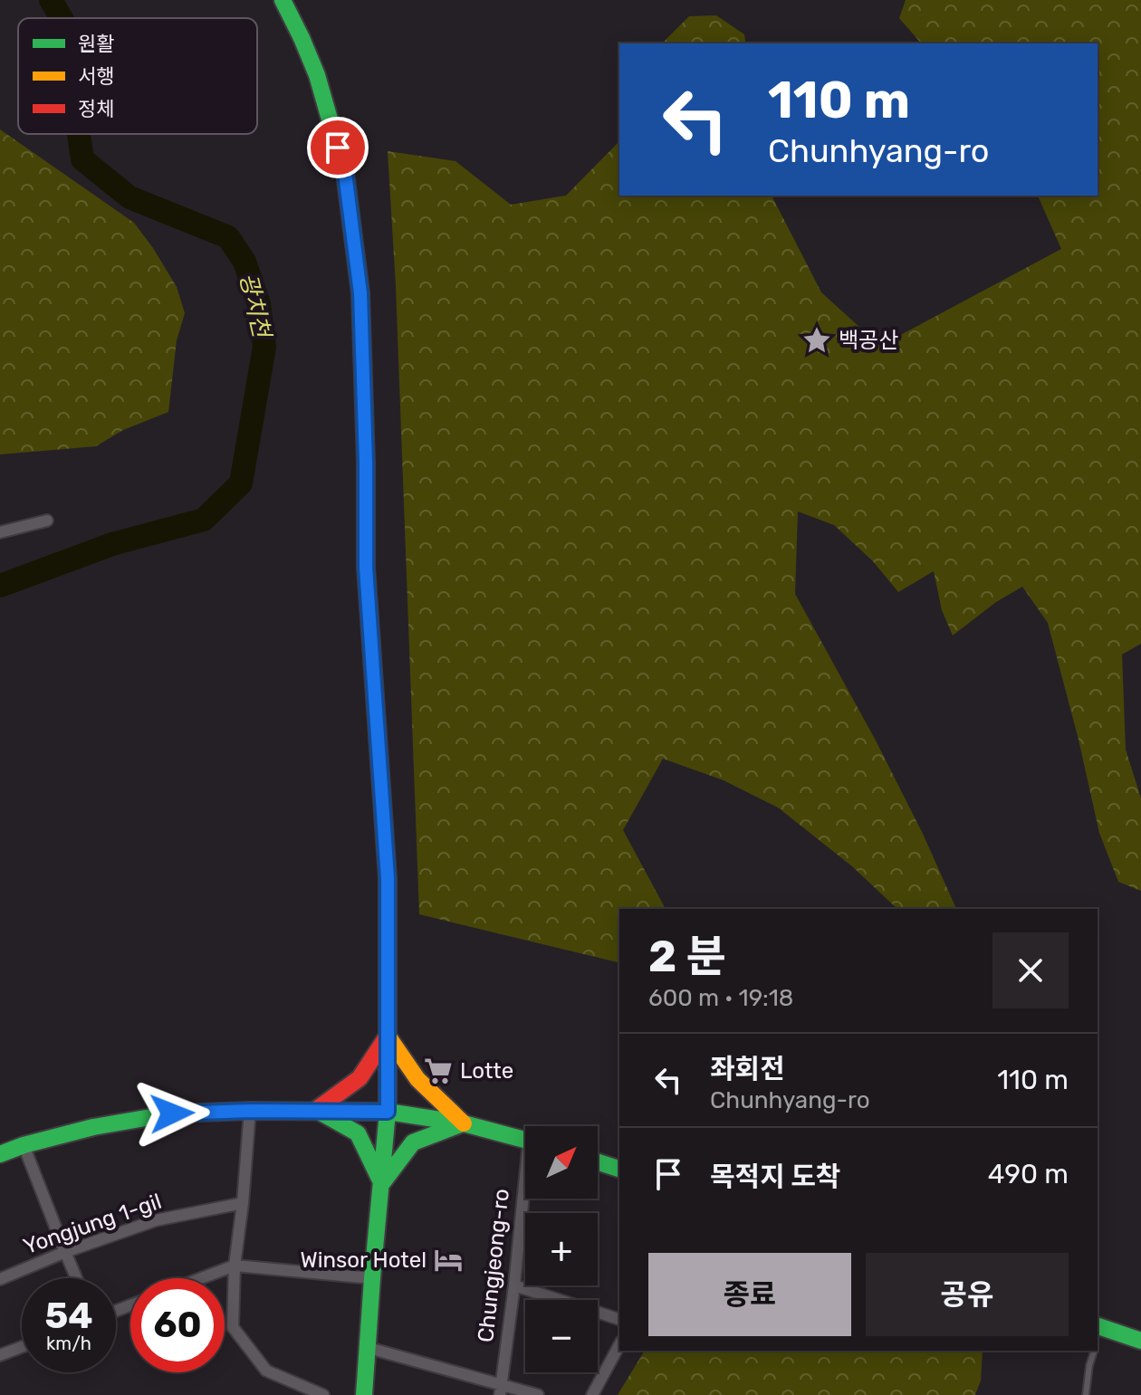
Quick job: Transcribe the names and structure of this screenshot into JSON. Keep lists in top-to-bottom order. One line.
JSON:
{"streets":{"street":["Yongjung 1-gil","Chungjeong-ro"]},"water":["광치천"],"places":{"place":["백공산"],"supermarket":["Lotte"],"hotel":["Winsor Hotel"]},"legend":["원활","서행","정체"],"north":"top right","page":{"turn":["110 m","Chunhyang-ro"],"heading":["2 분","600 m · 19:18"],"list":[{"name":"좌회전","note":"Chunhyang-ro","value":"110 m"},{"name":"목적지 도착","value":"490 m"}],"map_buttons":["+","−"],"buttons":["종료","공유"],"speed":"54 km/h","limit":"60"}}
